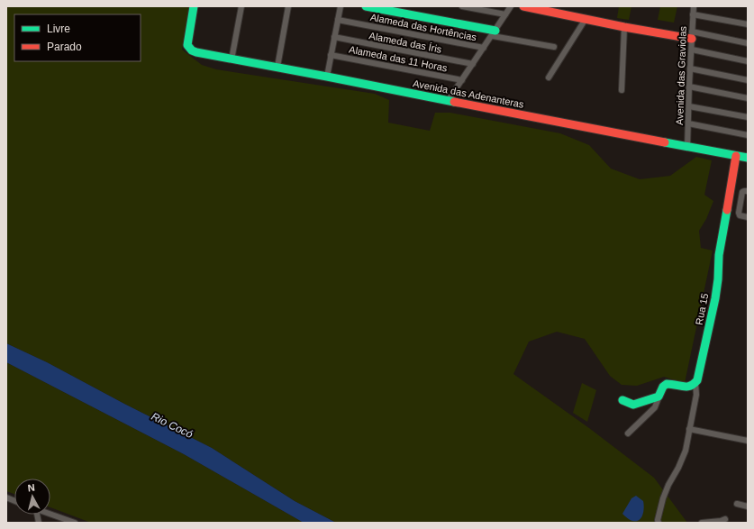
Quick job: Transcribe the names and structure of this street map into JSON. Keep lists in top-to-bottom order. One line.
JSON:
{"streets":{"street":["Alameda das Hortências","Alameda das Íris","Alameda das 11 Horas","Avenida das Graviolas","Avenida das Adenanteras","Rua 15"]},"crossings":[["Avenida das Graviolas","Avenida das Adenanteras"],["Avenida das Adenanteras","Rua 15"]],"water":["Rio Cocó"],"legend":["Livre","Parado"],"north":"top"}
